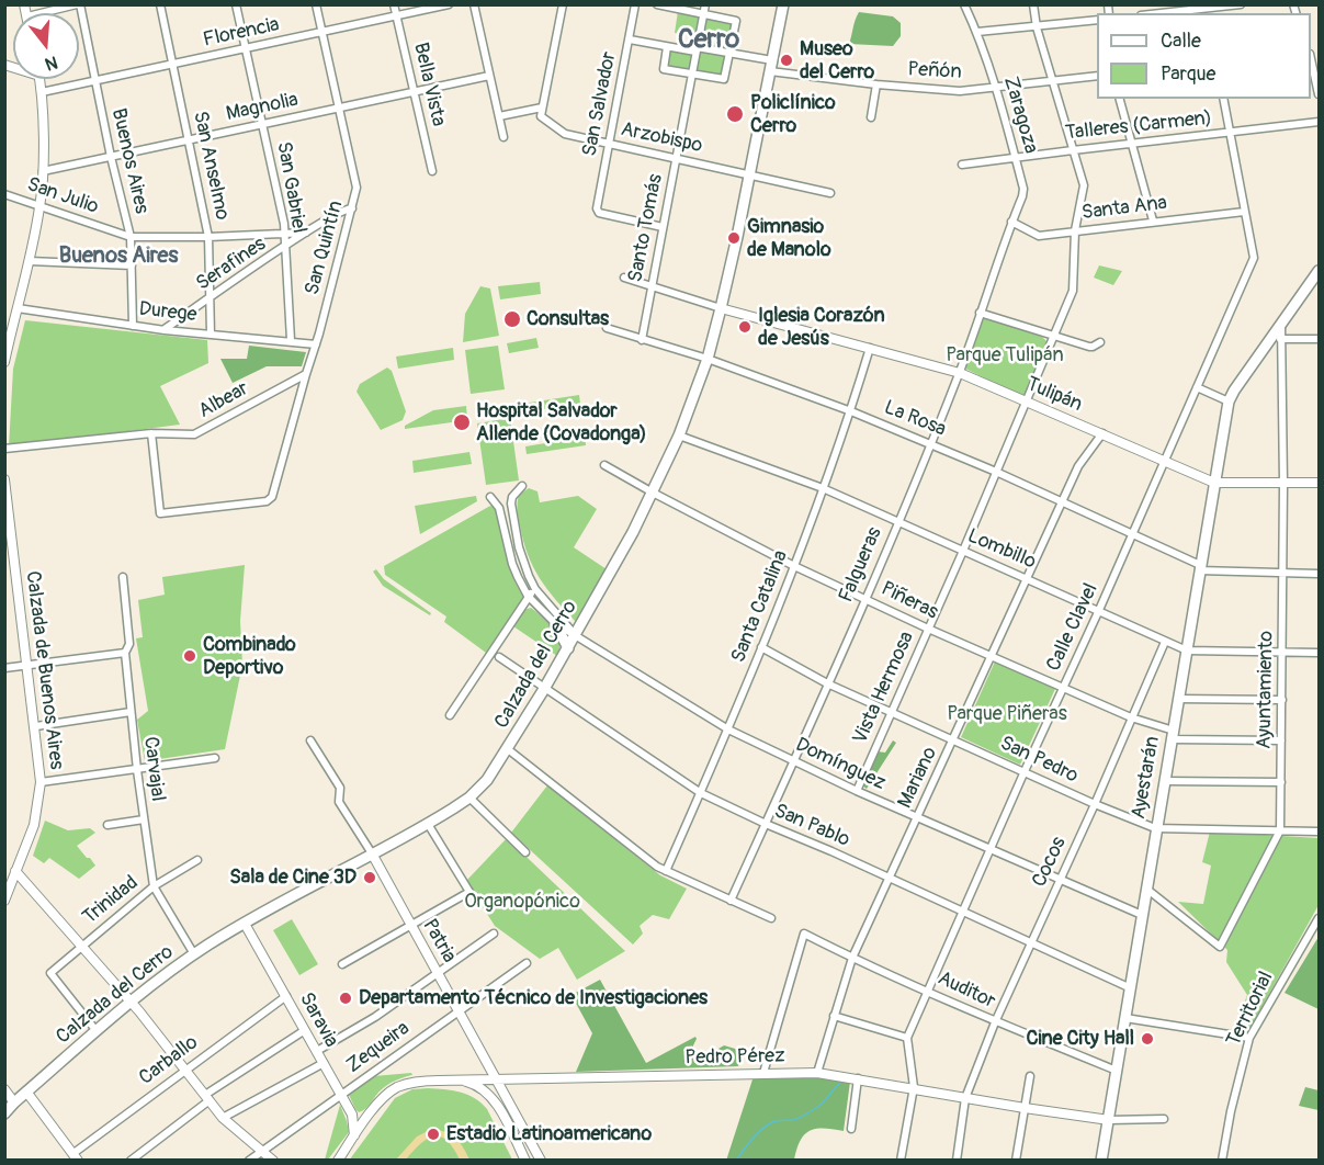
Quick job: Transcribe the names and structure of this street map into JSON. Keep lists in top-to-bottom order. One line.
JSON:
{"streets":{"main road":["Calzada del Cerro","Ayestarán"],"street":["Florencia","Peñón","Bella Vista","San Salvador","Magnolia","Zaragoza","Talleres (Carmen)","Arzobispo","Buenos Aires","San Anselmo","San Gabriel","San Julio","Santa Ana","Santo Tomás","San Quintín","Serafines","Durege","Tulipán","Albear","La Rosa","Lombillo","Falgueras","Piñeras","Santa Catalina","Calle Clavel","Calzada de Buenos Aires","Vista Hermosa","Ayuntamiento","San Pedro","Domínguez","Carvajal","Mariano","San Pablo","Cocos","Trinidad","Patria","Auditor","Territorial","Saravia","Zequeira","Pedro Pérez","Carballo"]},"crossings":[["Florencia","Bella Vista"],["Florencia","Buenos Aires"],["Florencia","San Anselmo"],["Florencia","San Gabriel"],["Florencia","San Quintín"],["Peñón","Zaragoza"],["Peñón","Calzada del Cerro"],["Peñón","Vista Hermosa"],["Bella Vista","Magnolia"],["San Salvador","Arzobispo"],["San Salvador","Santo Tomás"],["Magnolia","Buenos Aires"],["Magnolia","San Anselmo"],["Magnolia","San Gabriel"],["Magnolia","San Quintín"],["Zaragoza","Talleres (Carmen)"],["Zaragoza","Santa Ana"],["Zaragoza","Falgueras"],["Talleres (Carmen)","Vista Hermosa"],["Arzobispo","Santo Tomás"],["Arzobispo","Calzada del Cerro"],["Buenos Aires","San Julio"],["Buenos Aires","Durege"],["San Anselmo","San Julio"],["San Anselmo","Serafines"],["San Anselmo","Durege"],["San Gabriel","San Julio"],["San Gabriel","Serafines"],["San Gabriel","Durege"],["San Julio","Serafines"],["Santa Ana","Calle Clavel"],["Santa Ana","Vista Hermosa"],["Santo Tomás","Tulipán"],["Santo Tomás","La Rosa"],["San Quintín","Serafines"],["San Quintín","Durege"],["San Quintín","Albear"],["Serafines","Durege"],["Tulipán","Falgueras"],["Tulipán","Santa Catalina"],["Tulipán","Calle Clavel"],["Tulipán","Calzada del Cerro"],["Tulipán","Vista Hermosa"],["Tulipán","Ayuntamiento"],["Tulipán","Mariano"],["Tulipán","Ayestarán"],["La Rosa","Falgueras"],["La Rosa","Santa Catalina"],["La Rosa","Calle Clavel"],["La Rosa","Calzada del Cerro"],["La Rosa","Vista Hermosa"],["La Rosa","Ayuntamiento"],["La Rosa","Mariano"],["La Rosa","Ayestarán"],["Lombillo","Falgueras"],["Lombillo","Santa Catalina"],["Lombillo","Calle Clavel"],["Lombillo","Calzada del Cerro"],["Lombillo","Vista Hermosa"],["Lombillo","Ayuntamiento"],["Lombillo","Mariano"],["Lombillo","Ayestarán"],["Lombillo","Cocos"],["Falgueras","Piñeras"],["Falgueras","San Pedro"],["Falgueras","Domínguez"],["Falgueras","San Pablo"],["Piñeras","Santa Catalina"],["Piñeras","Calle Clavel"],["Piñeras","Calzada del Cerro"],["Piñeras","Vista Hermosa"],["Piñeras","Ayuntamiento"],["Piñeras","Mariano"],["Piñeras","Ayestarán"],["Piñeras","Cocos"],["Santa Catalina","San Pedro"],["Santa Catalina","Domínguez"],["Santa Catalina","San Pablo"],["Calle Clavel","San Pedro"],["Calle Clavel","Domínguez"],["Calle Clavel","San Pablo"],["Calle Clavel","Auditor"],["Calle Clavel","Pedro Pérez"],["Calzada del Cerro","Domínguez"],["Calzada del Cerro","Carvajal"],["Calzada del Cerro","San Pablo"],["Calzada del Cerro","Trinidad"],["Calzada del Cerro","Patria"],["Calzada del Cerro","Saravia"],["Vista Hermosa","San Pedro"],["Vista Hermosa","Domínguez"],["Ayuntamiento","San Pedro"],["Ayuntamiento","Ayestarán"],["San Pedro","Mariano"],["San Pedro","Ayestarán"],["San Pedro","Cocos"],["Domínguez","Mariano"],["Domínguez","Ayestarán"],["Domínguez","Cocos"],["Carvajal","Trinidad"],["Mariano","San Pablo"],["Mariano","Auditor"],["Mariano","Pedro Pérez"],["Ayestarán","San Pablo"],["Ayestarán","Auditor"],["Ayestarán","Pedro Pérez"],["San Pablo","Cocos"],["Cocos","Auditor"],["Cocos","Pedro Pérez"],["Patria","Zequeira"],["Patria","Pedro Pérez"],["Auditor","Pedro Pérez"],["Saravia","Zequeira"],["Saravia","Pedro Pérez"],["Saravia","Carballo"]],"districts":["Cerro","Buenos Aires"],"parks":["Parque Tulipán","Parque Piñeras","Organopónico"],"places":["Museo del Cerro","Policlínico Cerro","Gimnasio de Manolo","Consultas","Iglesia Corazón de Jesús","Hospital Salvador Allende (Covadonga)","Combinado Deportivo","Sala de Cine 3D","Departamento Técnico de Investigaciones","Cine City Hall","Estadio Latinoamericano"],"legend":["Calle","Parque"],"north":"bottom"}
